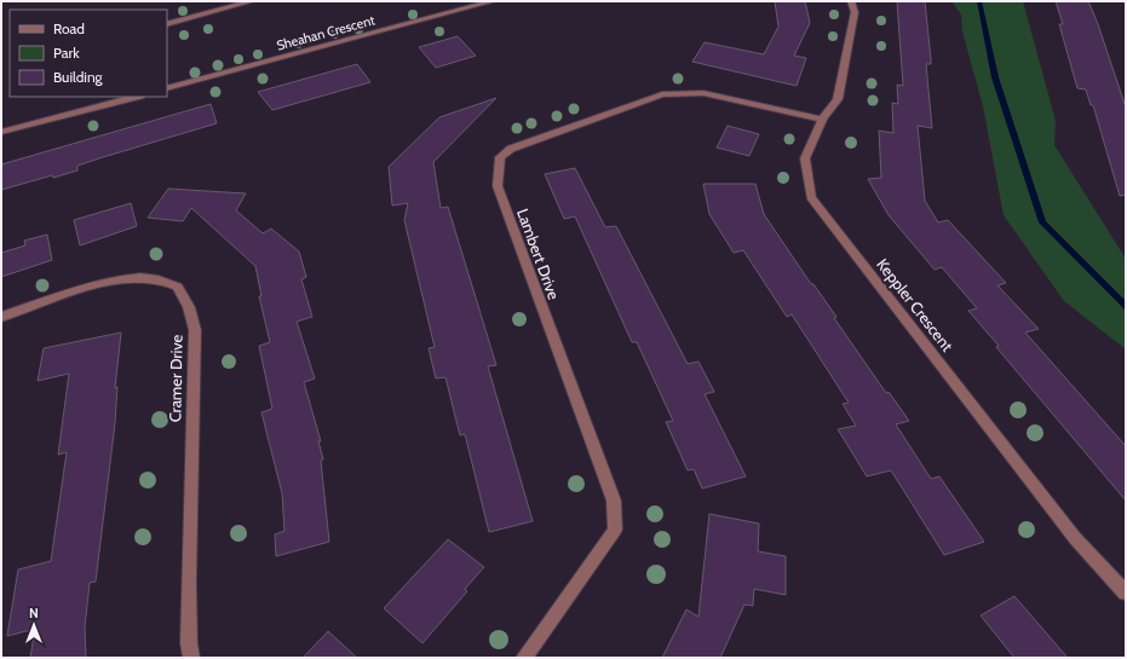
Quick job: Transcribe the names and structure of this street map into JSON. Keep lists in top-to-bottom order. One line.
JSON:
{"streets":{"street":["Sheahan Crescent","Lambert Drive","Keppler Crescent","Cramer Drive"]},"crossings":[["Lambert Drive","Keppler Crescent"]],"legend":["Road","Park","Building"],"north":"top"}
